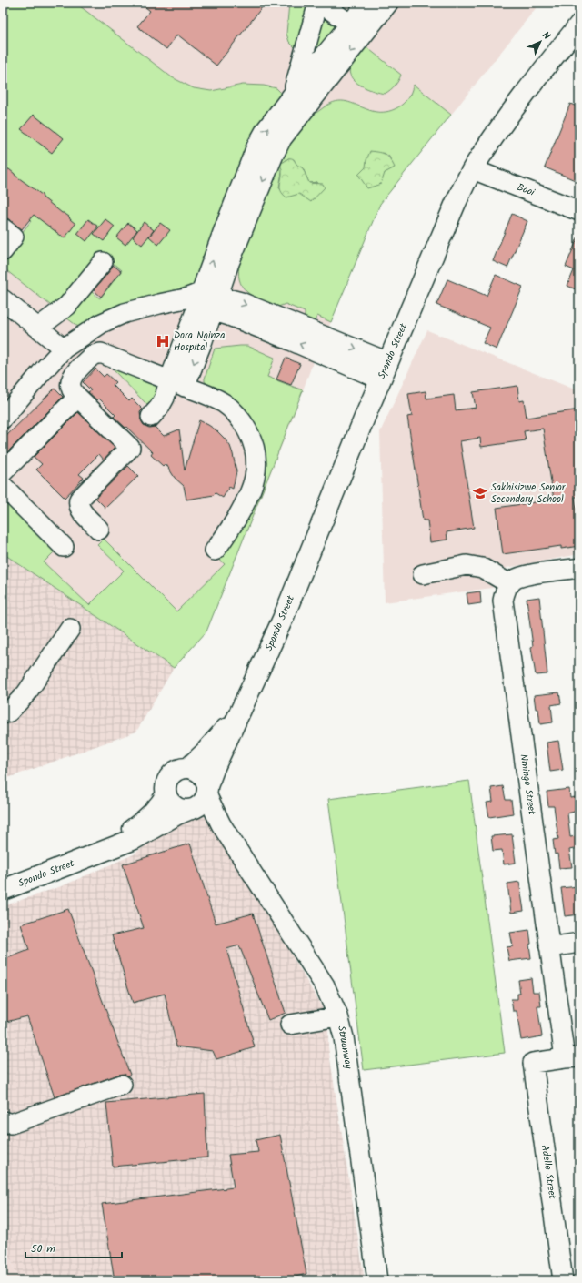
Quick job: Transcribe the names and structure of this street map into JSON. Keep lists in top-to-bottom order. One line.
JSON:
{"streets":{"main road":["Spondo Street"],"street":["Booi","Nmingo Street","Struanway","Adelle Street"]},"crossings":[["Booi","Spondo Street"],["Spondo Street","Struanway"],["Nmingo Street","Adelle Street"]],"places":{"hospital":["Dora Nginza Hospital"],"school or university":["Sakhisizwe Senior Secondary School"]},"scale_bar":"50 m","north":"top right"}
